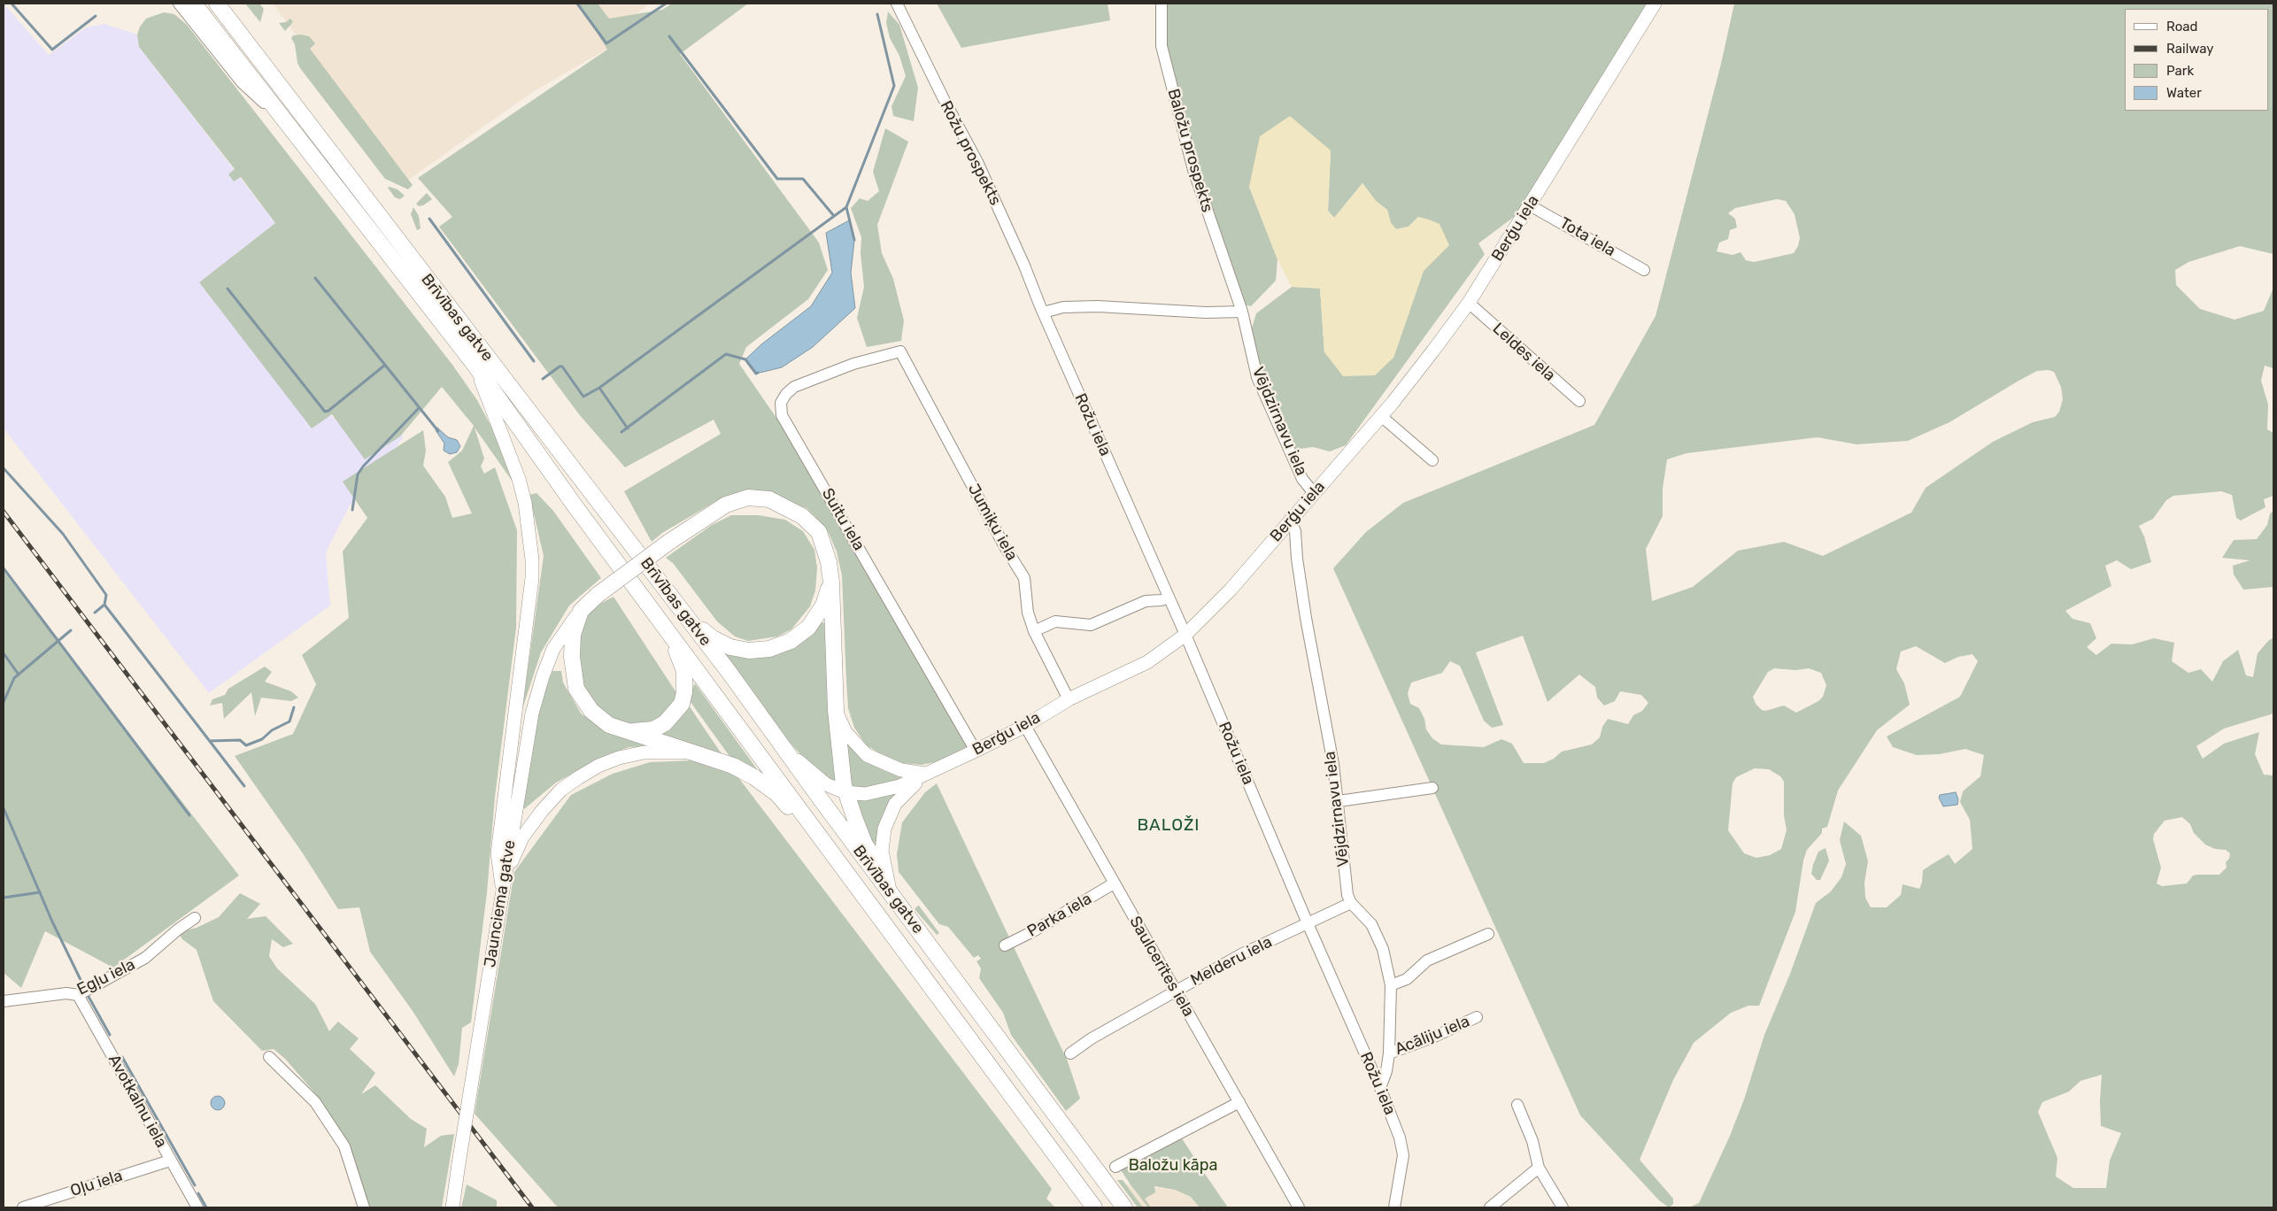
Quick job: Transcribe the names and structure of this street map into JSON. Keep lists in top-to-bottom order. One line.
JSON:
{"streets":{"highway":["Brīvības gatve"],"main road":["Berģu iela","Jaunciema gatve"],"street":["Baložu prospekts","Rožu prospekts","Tota iela","Leldes iela","Vējdzirnavu iela","Rožu iela","Suitu iela","Jumiķu iela","Parka iela","Melderu iela","Saulcerītes iela","Egļu iela","Acāliju iela","Avotkalnu iela","Oļu iela"]},"crossings":[["Baložu prospekts","Vējdzirnavu iela"],["Rožu prospekts","Rožu iela"],["Berģu iela","Tota iela"],["Berģu iela","Brīvības gatve"],["Berģu iela","Leldes iela"],["Berģu iela","Vējdzirnavu iela"],["Berģu iela","Rožu iela"],["Berģu iela","Suitu iela"],["Berģu iela","Jumiķu iela"],["Berģu iela","Saulcerītes iela"],["Vējdzirnavu iela","Melderu iela"],["Rožu iela","Melderu iela"],["Suitu iela","Jumiķu iela"],["Parka iela","Saulcerītes iela"],["Melderu iela","Saulcerītes iela"],["Egļu iela","Avotkalnu iela"],["Avotkalnu iela","Oļu iela"]],"districts":["BALOŽI"],"parks":["Baložu kāpa"],"legend":["Road","Railway","Park","Water"]}
